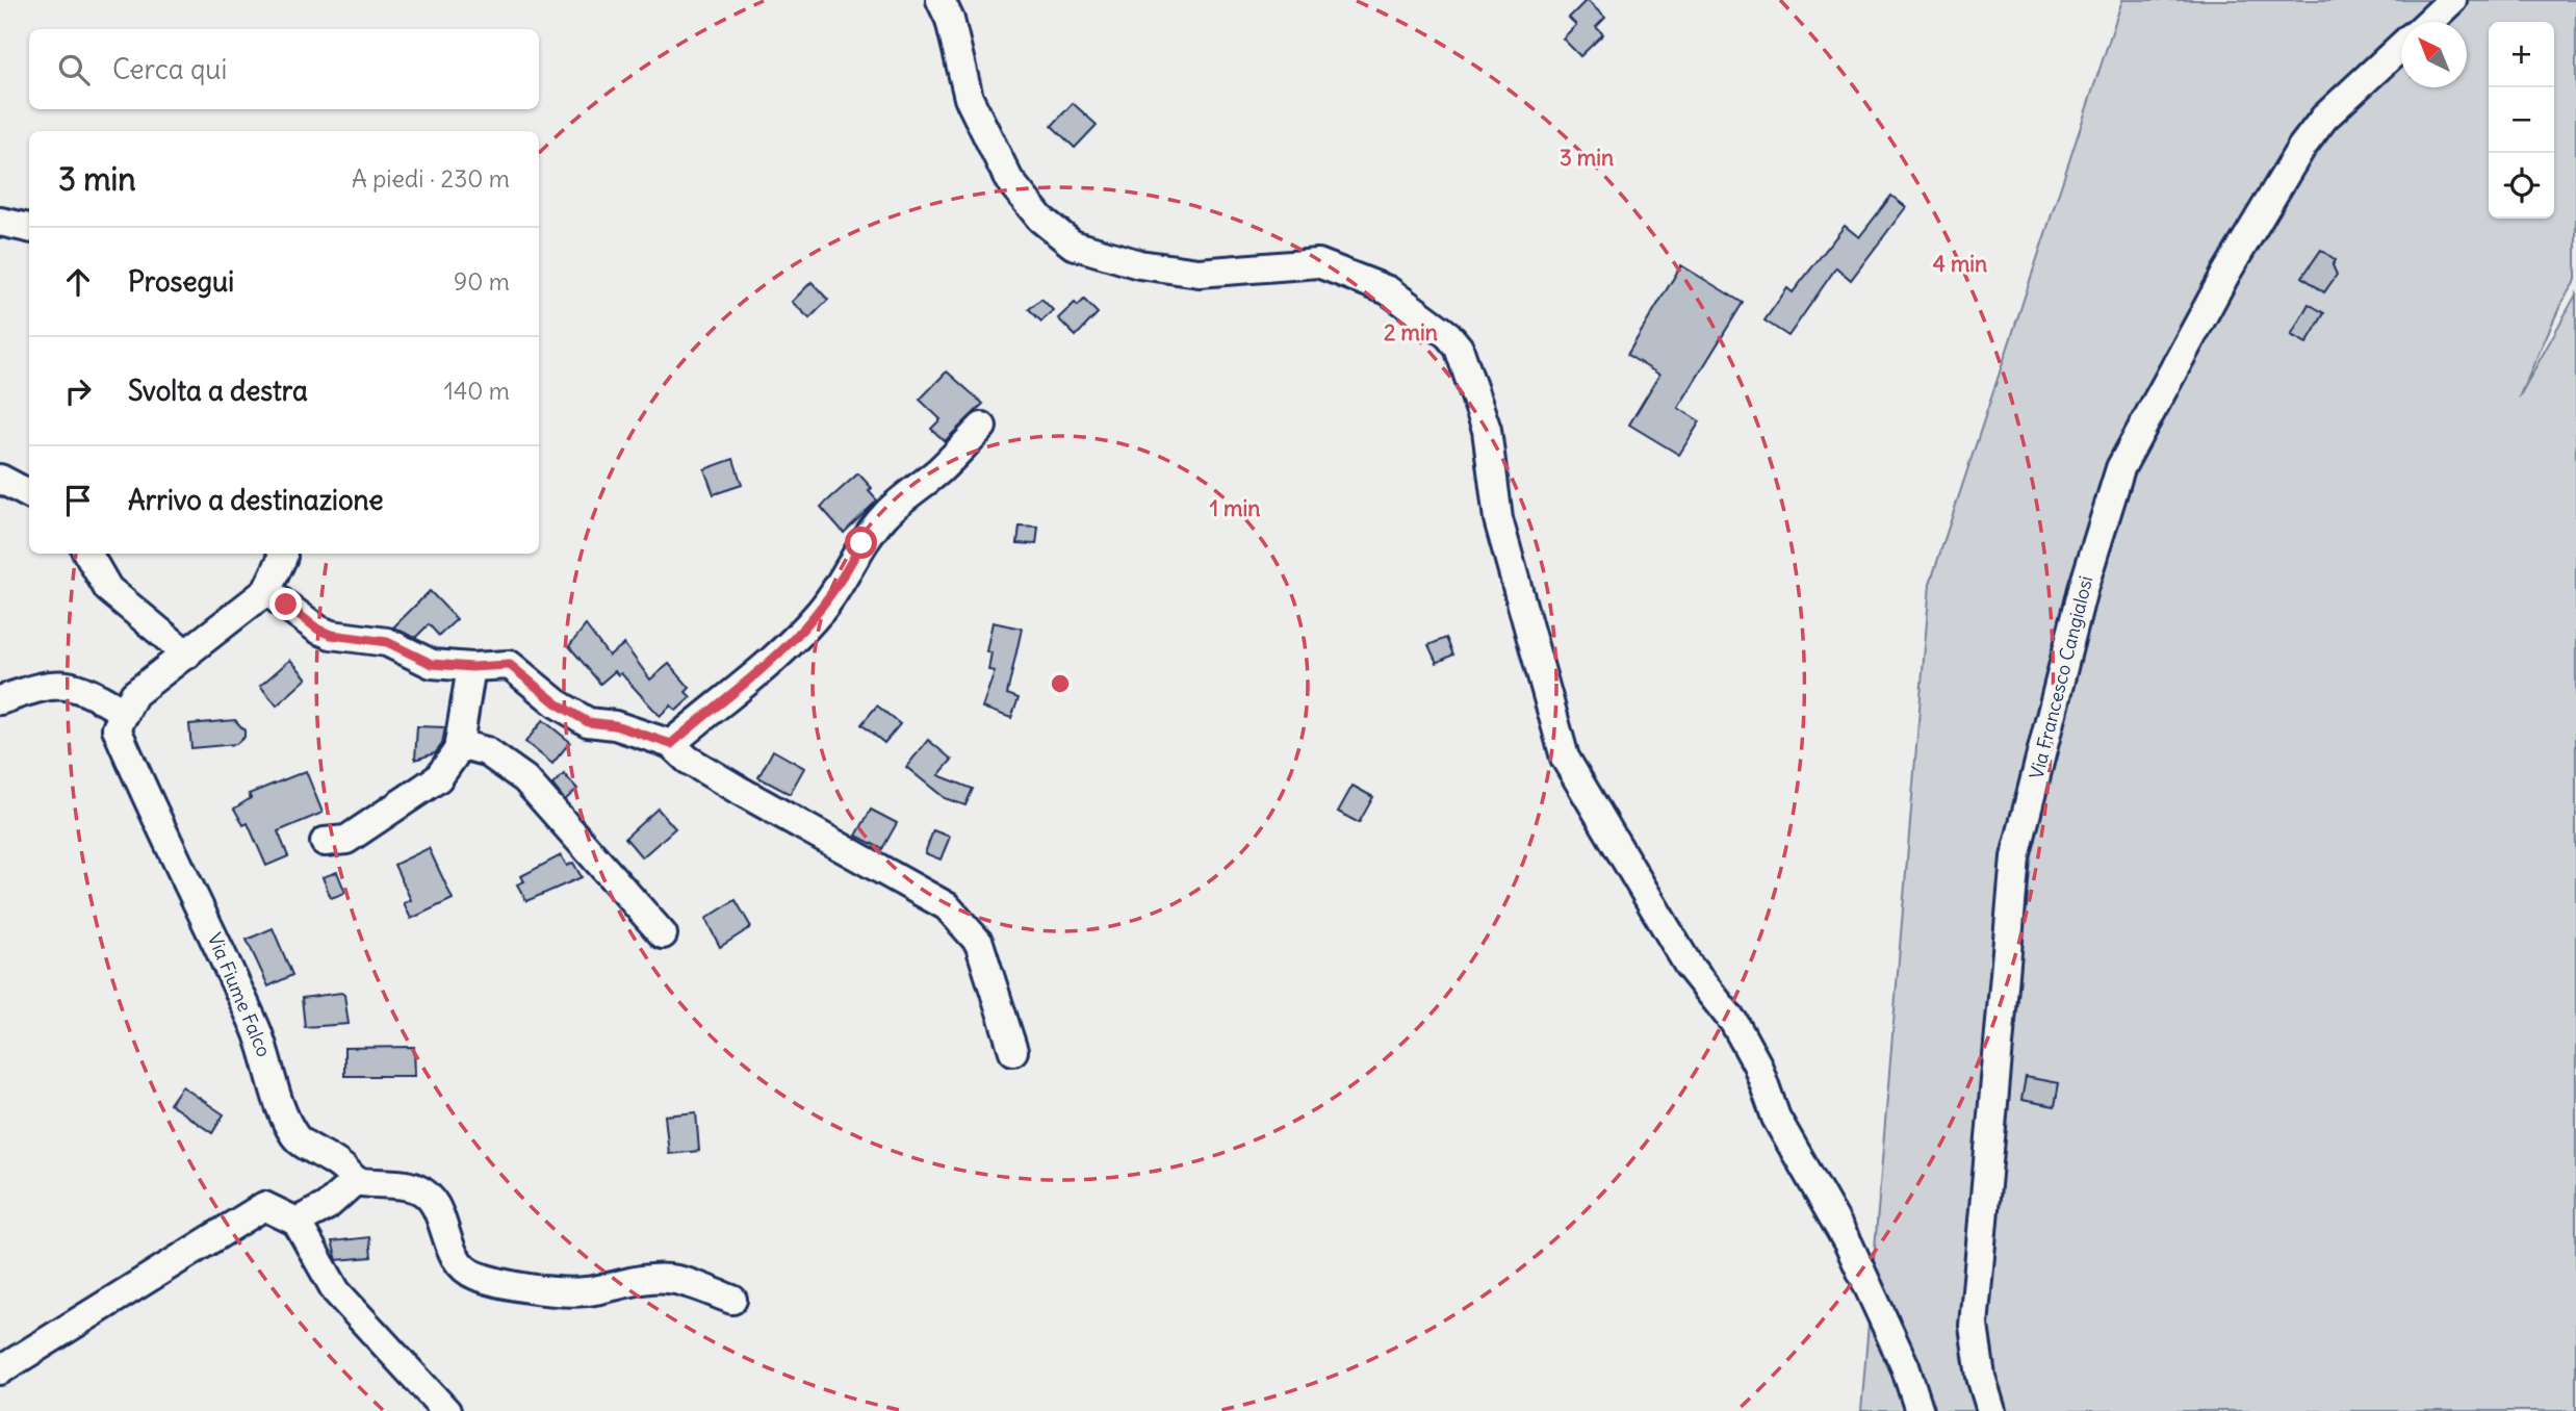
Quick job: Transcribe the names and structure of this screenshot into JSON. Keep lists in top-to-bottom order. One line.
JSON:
{"streets":{"street":["Via Francesco Cangialosi","Via Fiume Falco"]},"north":"top left","page":{"map_buttons":["+","−"],"search":"Cerca qui","heading":["3 min","A piedi · 230 m"],"list":[["Prosegui","90 m"],["Svolta a destra","140 m"],"Arrivo a destinazione"]},"rings":["3 min","4 min","2 min","1 min"]}
